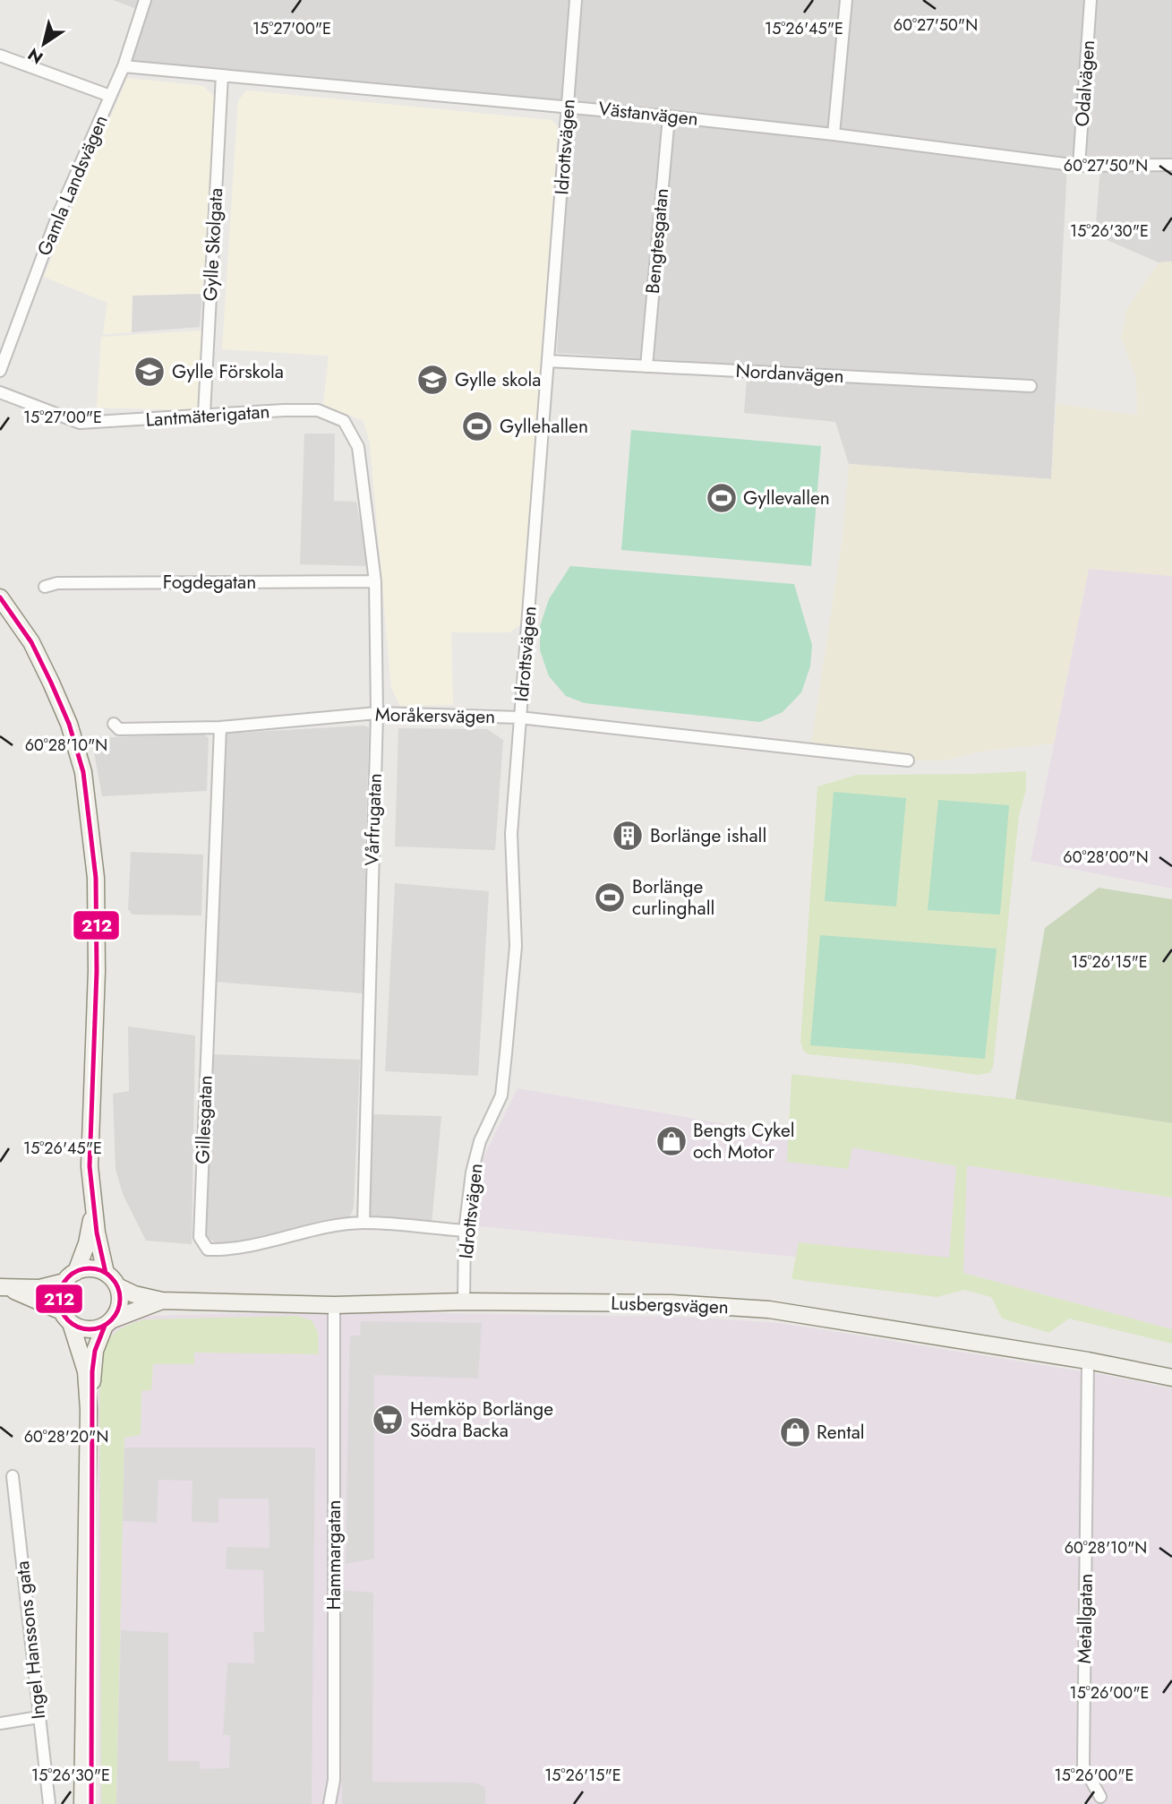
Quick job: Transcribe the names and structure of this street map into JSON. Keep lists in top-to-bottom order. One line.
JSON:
{"streets":{"street":["Odalvägen","Västanvägen","Idrottsvägen","Gamla Landsvägen","Bengtesgatan","Gylle Skolgata","Nordanvägen","Lantmäterigatan","Fogdegatan","Moråkersvägen","Vårfrugatan","Gillesgatan","Lusbergsvägen","Hammargatan","Metallgatan","Ingel Hanssons gata"]},"crossings":[["Odalvägen","Västanvägen"],["Västanvägen","Idrottsvägen"],["Västanvägen","Gamla Landsvägen"],["Västanvägen","Bengtesgatan"],["Västanvägen","Gylle Skolgata"],["Idrottsvägen","Nordanvägen"],["Idrottsvägen","Moråkersvägen"],["Idrottsvägen","Gillesgatan"],["Idrottsvägen","Lusbergsvägen"],["Bengtesgatan","Nordanvägen"],["Gylle Skolgata","Lantmäterigatan"],["Lantmäterigatan","Vårfrugatan"],["Fogdegatan","Vårfrugatan"],["Moråkersvägen","Vårfrugatan"],["Moråkersvägen","Gillesgatan"],["Vårfrugatan","Gillesgatan"],["Lusbergsvägen","Hammargatan"],["Lusbergsvägen","Metallgatan"]],"places":{"school or university":["Gylle Förskola","Gylle skola"],"sports":["Gyllehallen","Gyllevallen","Borlänge curlinghall"],"building":["Borlänge ishall"],"shop":["Bengts Cykel och Motor","Rental"],"supermarket":["Hemköp Borlänge Södra Backa"]},"lines":["transit line 212"],"north":"bottom left","coordinates":["60°27'50\"N","15°27'00\"E","15°26'45\"E","15°26'30\"E","60°28'10\"N","60°28'00\"N","15°26'15\"E","60°28'20\"N","15°26'00\"E"]}
